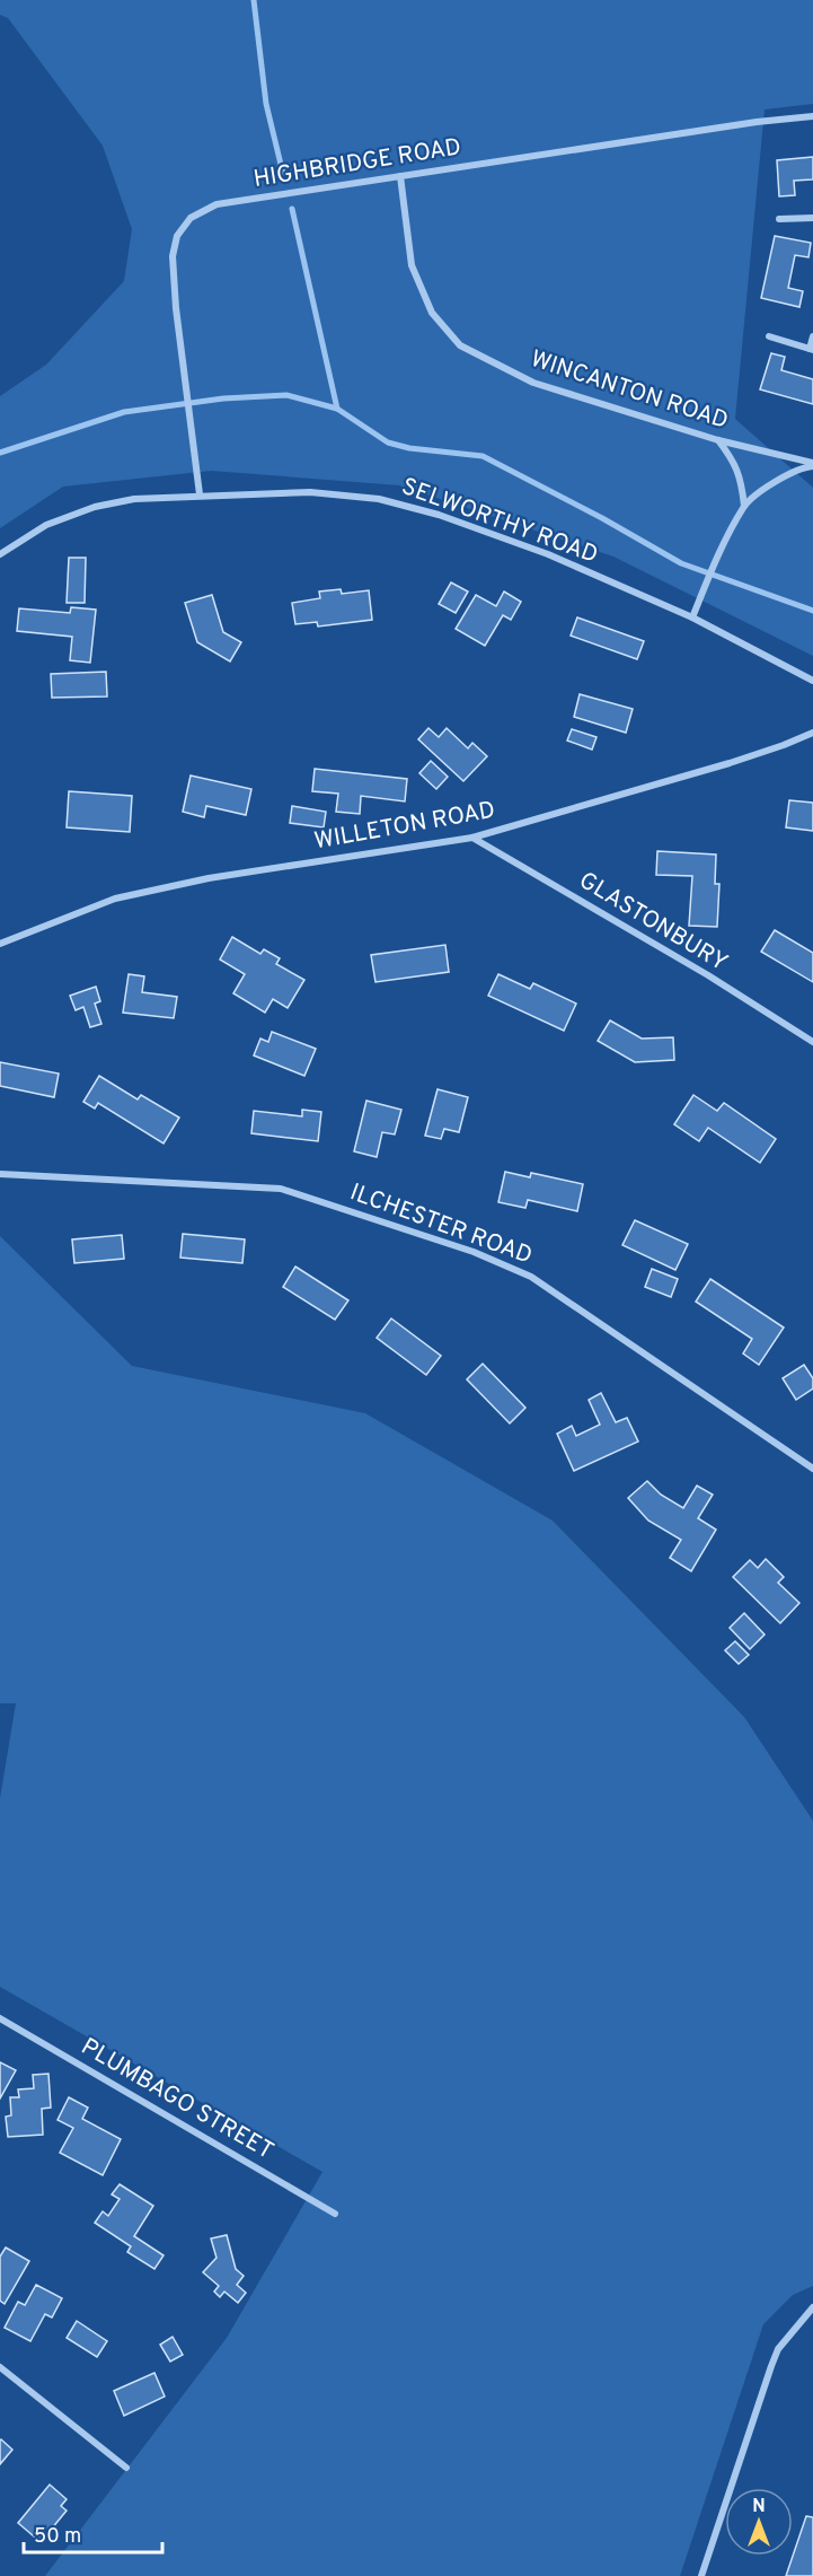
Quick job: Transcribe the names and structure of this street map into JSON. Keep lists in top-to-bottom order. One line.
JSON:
{"streets":{"street":["HIGHBRIDGE ROAD","WINCANTON ROAD","SELWORTHY ROAD","WILLETON ROAD","GLASTONBURY","ILCHESTER ROAD","PLUMBAGO STREET"]},"crossings":[["HIGHBRIDGE ROAD","WINCANTON ROAD"],["HIGHBRIDGE ROAD","SELWORTHY ROAD"],["WILLETON ROAD","GLASTONBURY"]],"scale_bar":"50 m","north":"top"}
